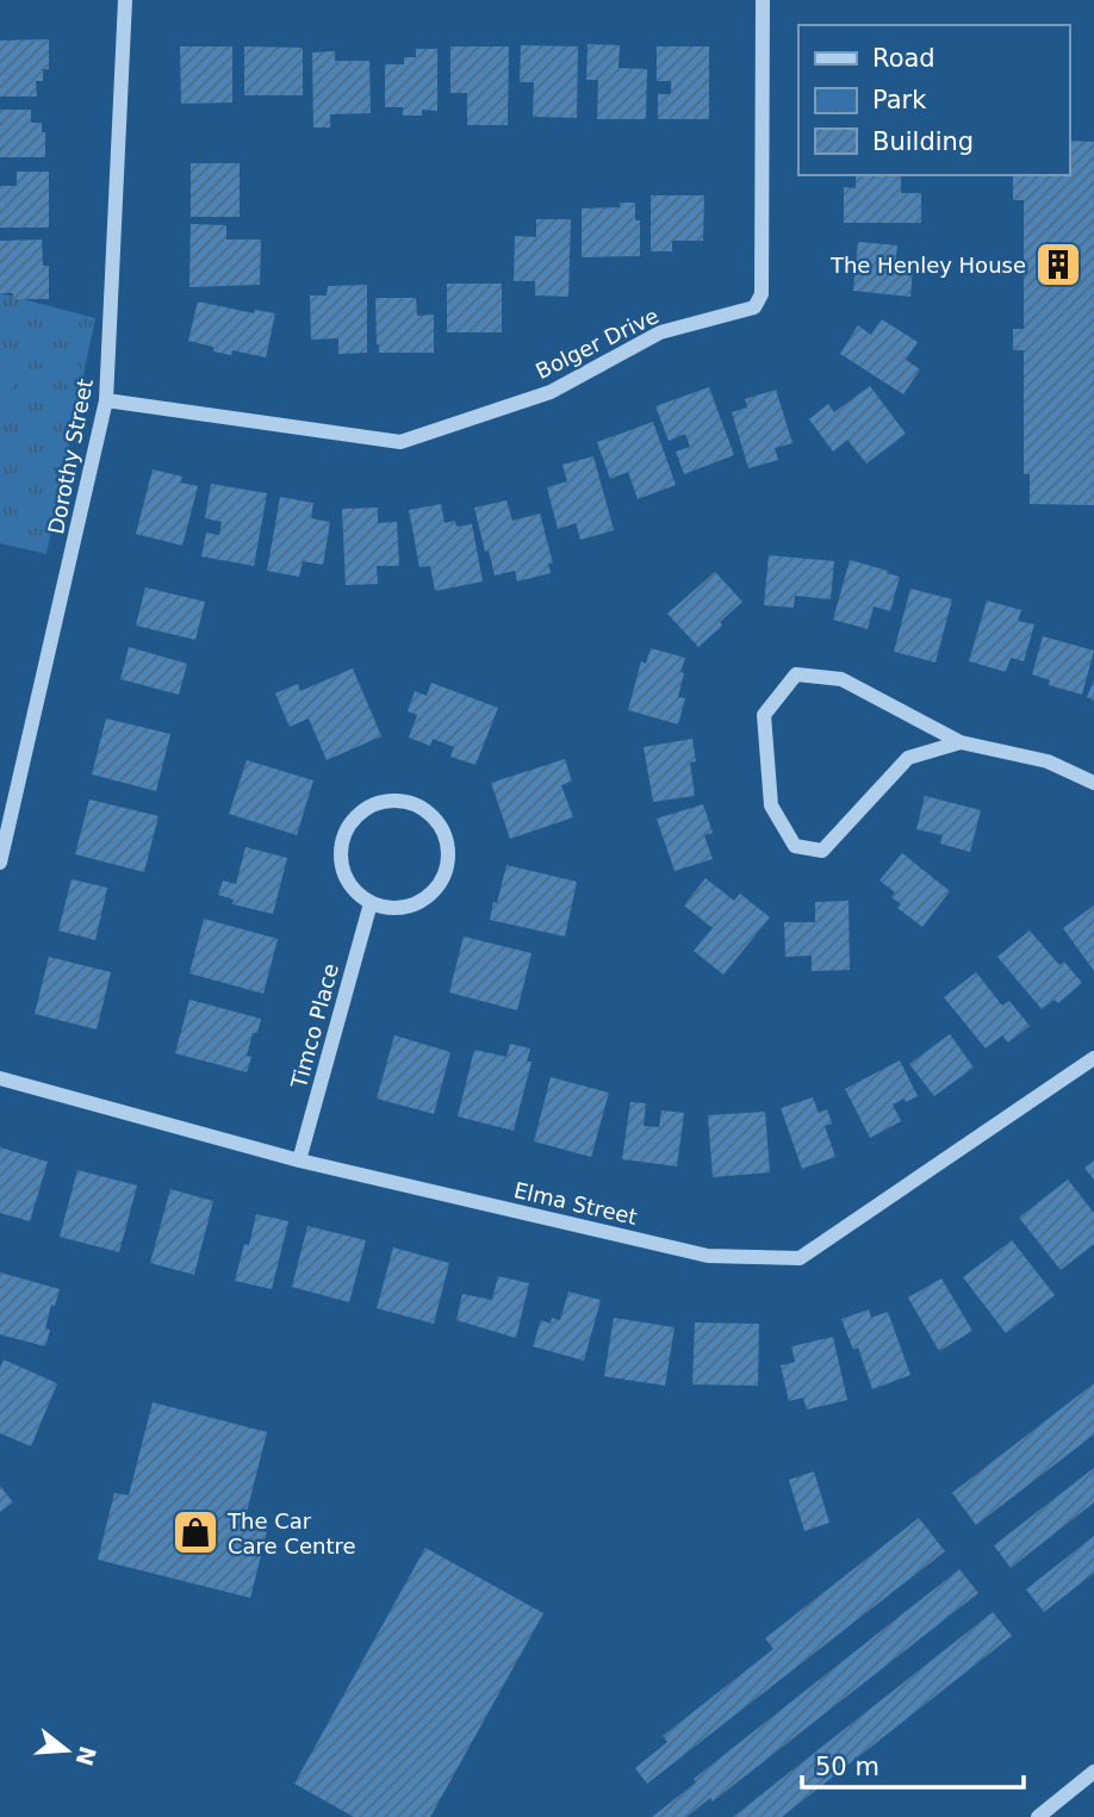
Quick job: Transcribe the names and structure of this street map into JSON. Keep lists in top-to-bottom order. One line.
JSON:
{"streets":{"street":["Bolger Drive","Dorothy Street","Timco Place","Elma Street"]},"crossings":[["Bolger Drive","Dorothy Street"],["Timco Place","Elma Street"]],"places":{"building":["The Henley House"],"shop":["The Car Care Centre"]},"legend":["Road","Park","Building"],"scale_bar":"50 m","north":"right"}
